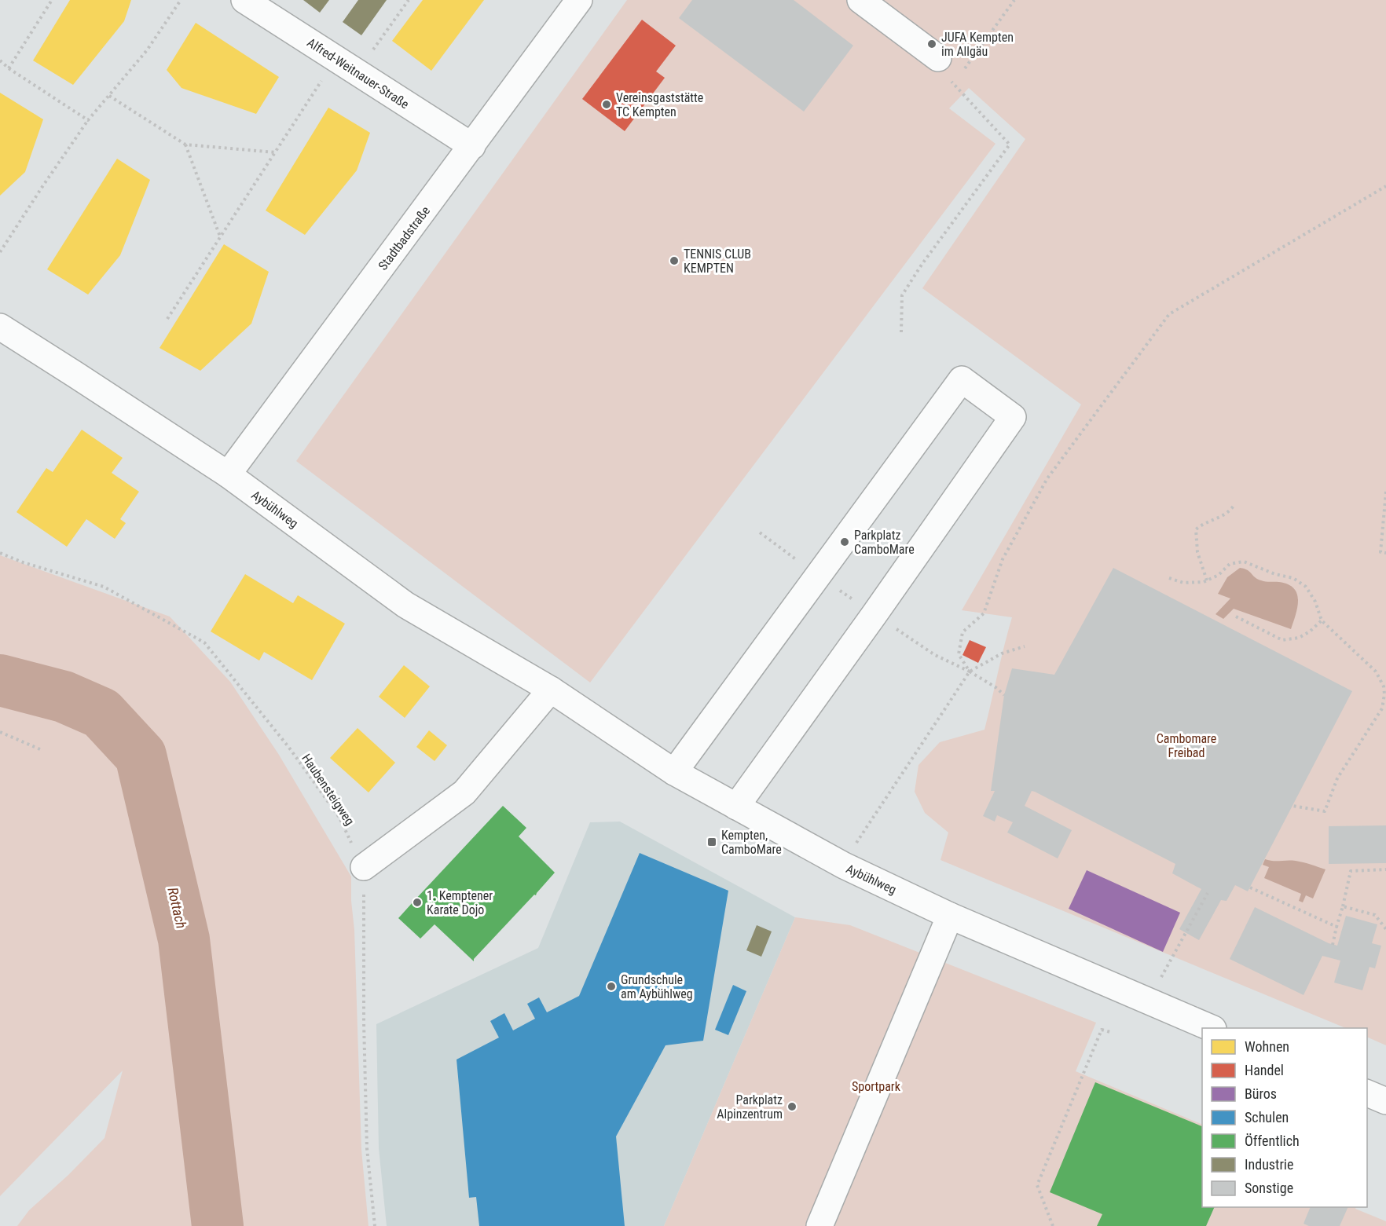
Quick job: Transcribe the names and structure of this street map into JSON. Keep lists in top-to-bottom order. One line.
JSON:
{"streets":{"street":["Alfred-Weitnauer-Straße","Stadtbadstraße","Aybühlweg"],"path":["Haubensteigweg"]},"crossings":[["Alfred-Weitnauer-Straße","Stadtbadstraße"],["Stadtbadstraße","Aybühlweg"]],"water":["Rottach"],"parks":["Cambomare Freibad","Sportpark"],"places":{"other":["JUFA Kempten im Allgäu","Vereinsgaststätte TC Kempten","TENNIS CLUB KEMPTEN","Parkplatz CamboMare","1. Kemptener Karate Dojo","Grundschule am Aybühlweg","Parkplatz Alpinzentrum"],"transit":["Kempten, CamboMare"]},"legend":["Wohnen","Handel","Büros","Schulen","Öffentlich","Industrie","Sonstige"]}
